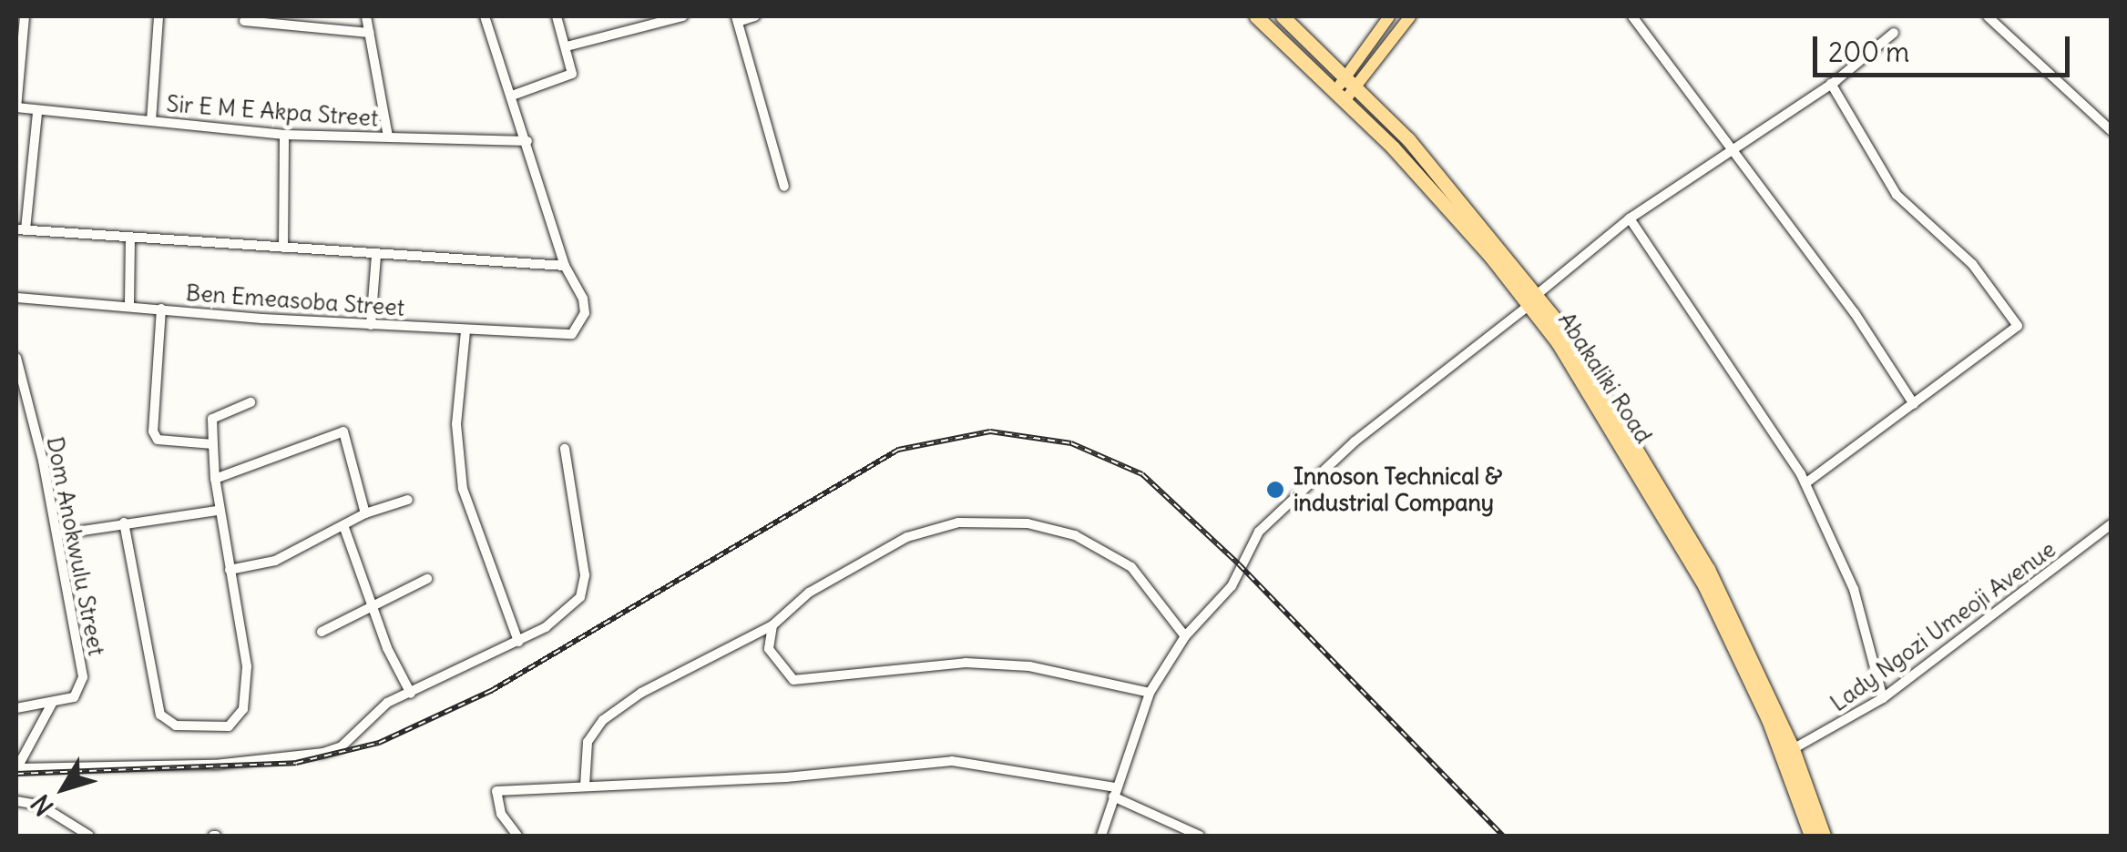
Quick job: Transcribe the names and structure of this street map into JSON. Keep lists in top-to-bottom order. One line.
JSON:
{"streets":{"highway":["Abakaliki Road"],"street":["Sir E M E Akpa Street","Ben Emeasoba Street","Dom Anokwulu Street","Lady Ngozi Umeoji Avenue"]},"crossings":[["Abakaliki Road","Lady Ngozi Umeoji Avenue"]],"places":["Innoson Technical & industrial Company"],"scale_bar":"200 m","north":"bottom left"}
